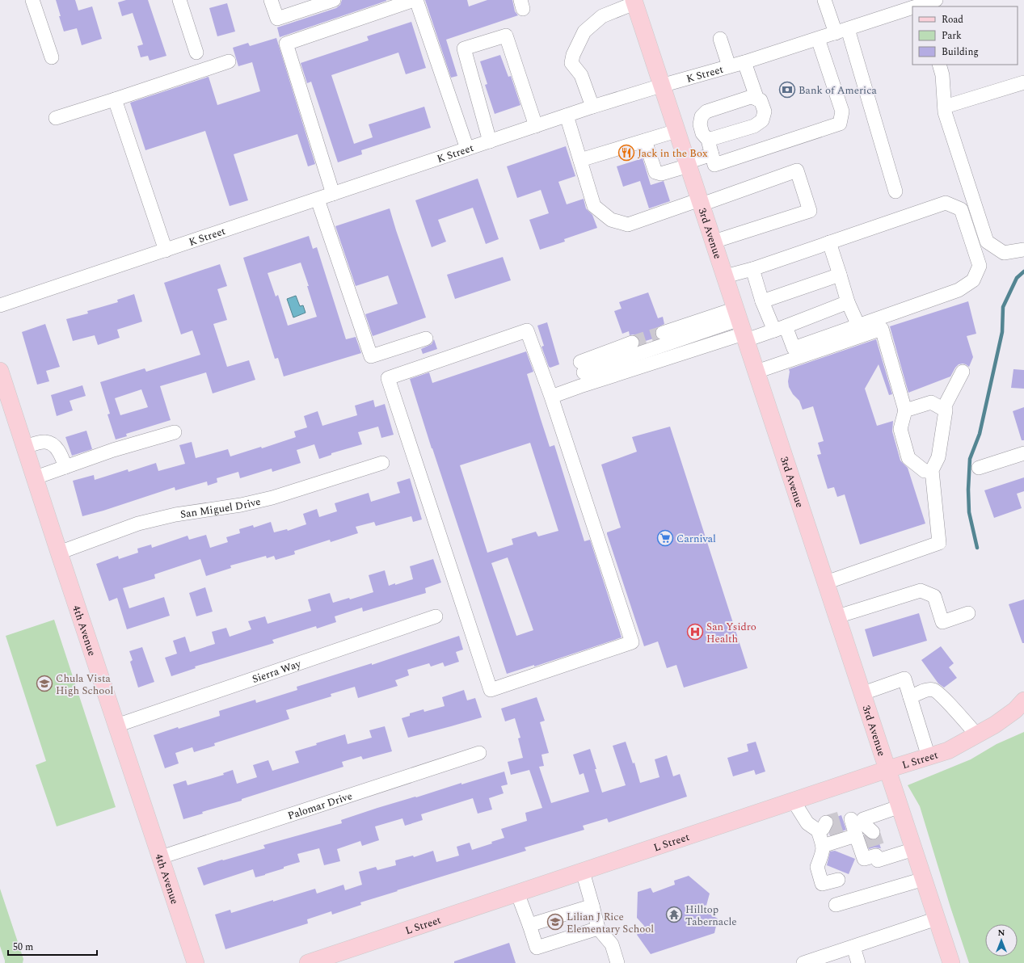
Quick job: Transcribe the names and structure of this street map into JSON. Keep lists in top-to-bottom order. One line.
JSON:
{"streets":{"main road":["3rd Avenue","4th Avenue","L Street"],"street":["K Street","San Miguel Drive","Sierra Way","Palomar Drive"]},"crossings":[["K Street","3rd Avenue"],["3rd Avenue","L Street"],["San Miguel Drive","4th Avenue"],["4th Avenue","Sierra Way"],["4th Avenue","Palomar Drive"]],"places":{"bank":["Bank of America"],"restaurant":["Jack in the Box"],"supermarket":["Carnival"],"hospital":["San Ysidro Health"],"school or university":["Chula Vista High School","Lilian J Rice Elementary School"],"temple":["Hilltop Tabernacle"]},"legend":["Road","Park","Building"],"scale_bar":"50 m","north":"top"}
